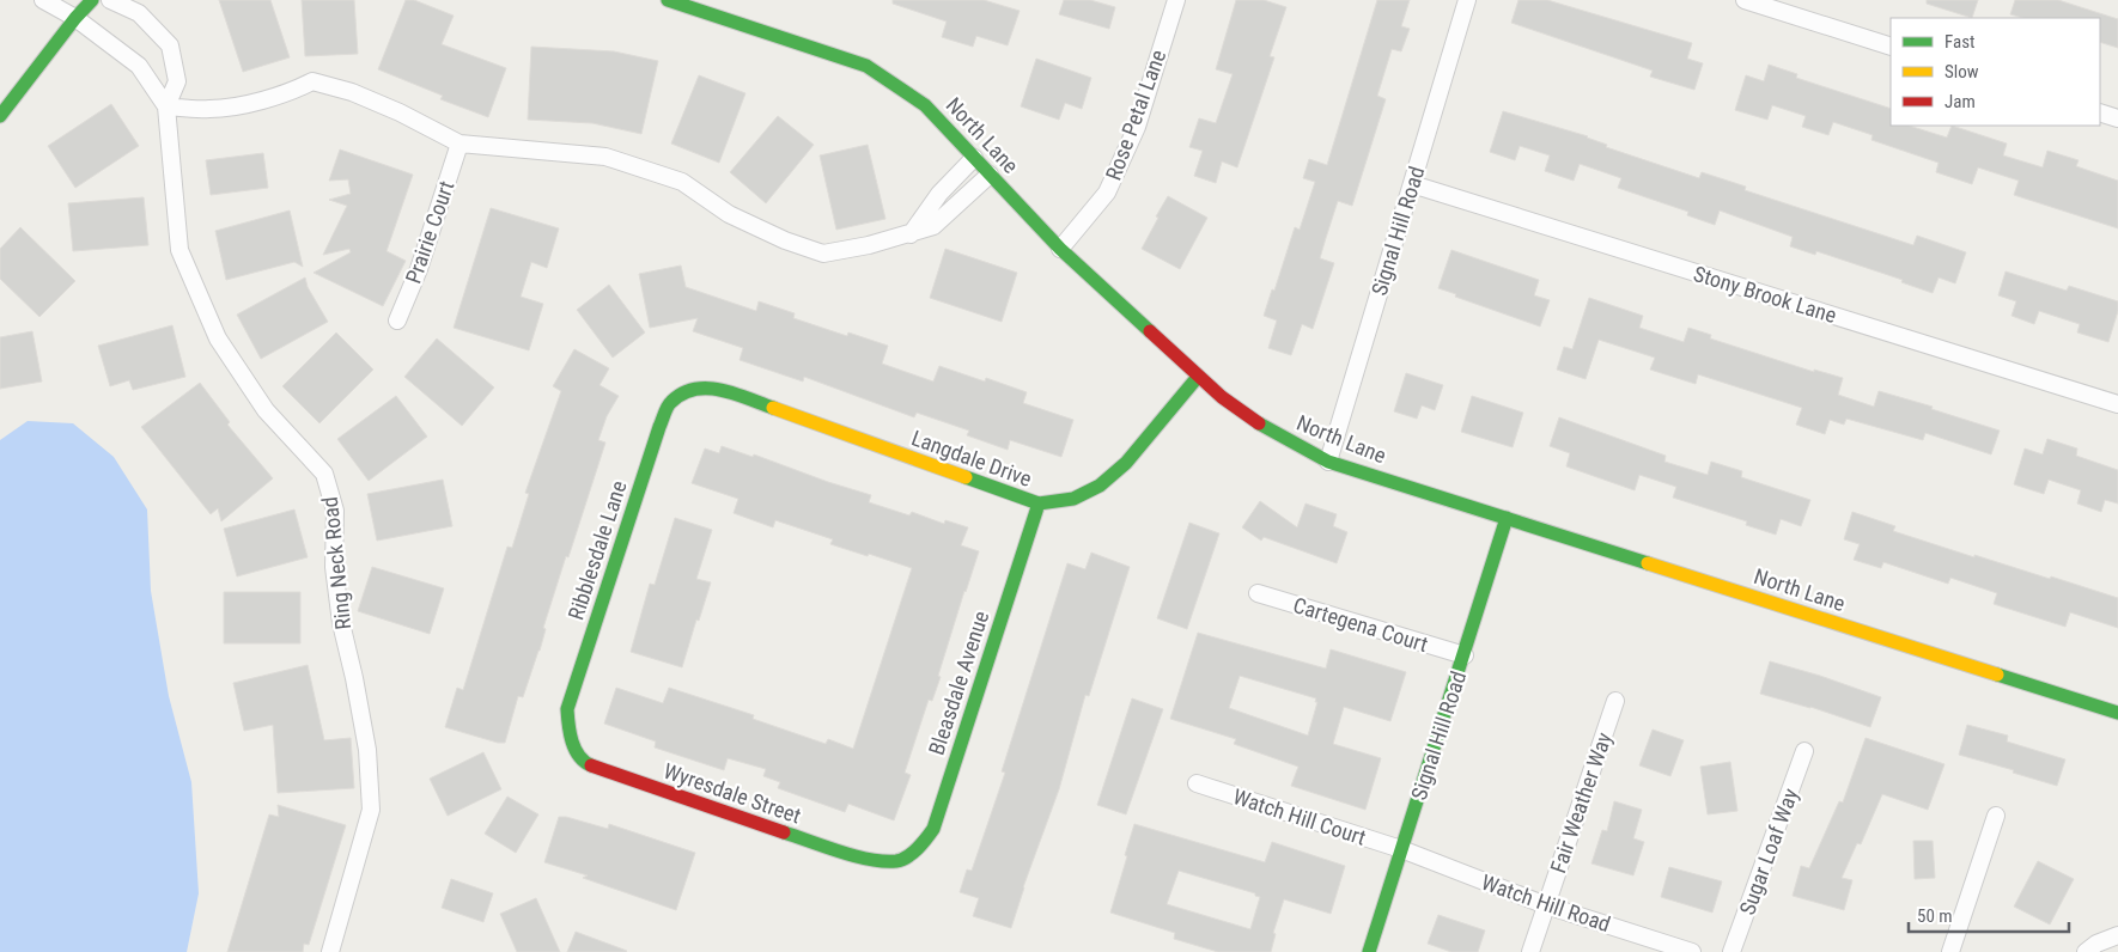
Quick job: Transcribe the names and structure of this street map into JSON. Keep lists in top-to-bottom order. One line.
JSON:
{"streets":{"street":["Rose Petal Lane","North Lane","Signal Hill Road","Prairie Court","Stony Brook Lane","Langdale Drive","Ribblesdale Lane","Ring Neck Road","Cartegena Court","Bleasdale Avenue","Wyresdale Street","Fair Weather Way","Watch Hill Court","Sugar Loaf Way","Watch Hill Road"]},"crossings":[["Rose Petal Lane","North Lane"],["North Lane","Signal Hill Road"],["North Lane","Langdale Drive"],["Signal Hill Road","Stony Brook Lane"],["Signal Hill Road","Cartegena Court"],["Signal Hill Road","Watch Hill Court"],["Signal Hill Road","Watch Hill Road"],["Langdale Drive","Ribblesdale Lane"],["Langdale Drive","Bleasdale Avenue"],["Ribblesdale Lane","Wyresdale Street"],["Bleasdale Avenue","Wyresdale Street"],["Fair Weather Way","Watch Hill Road"],["Watch Hill Court","Watch Hill Road"]],"legend":["Fast","Slow","Jam"],"scale_bar":"50 m"}
